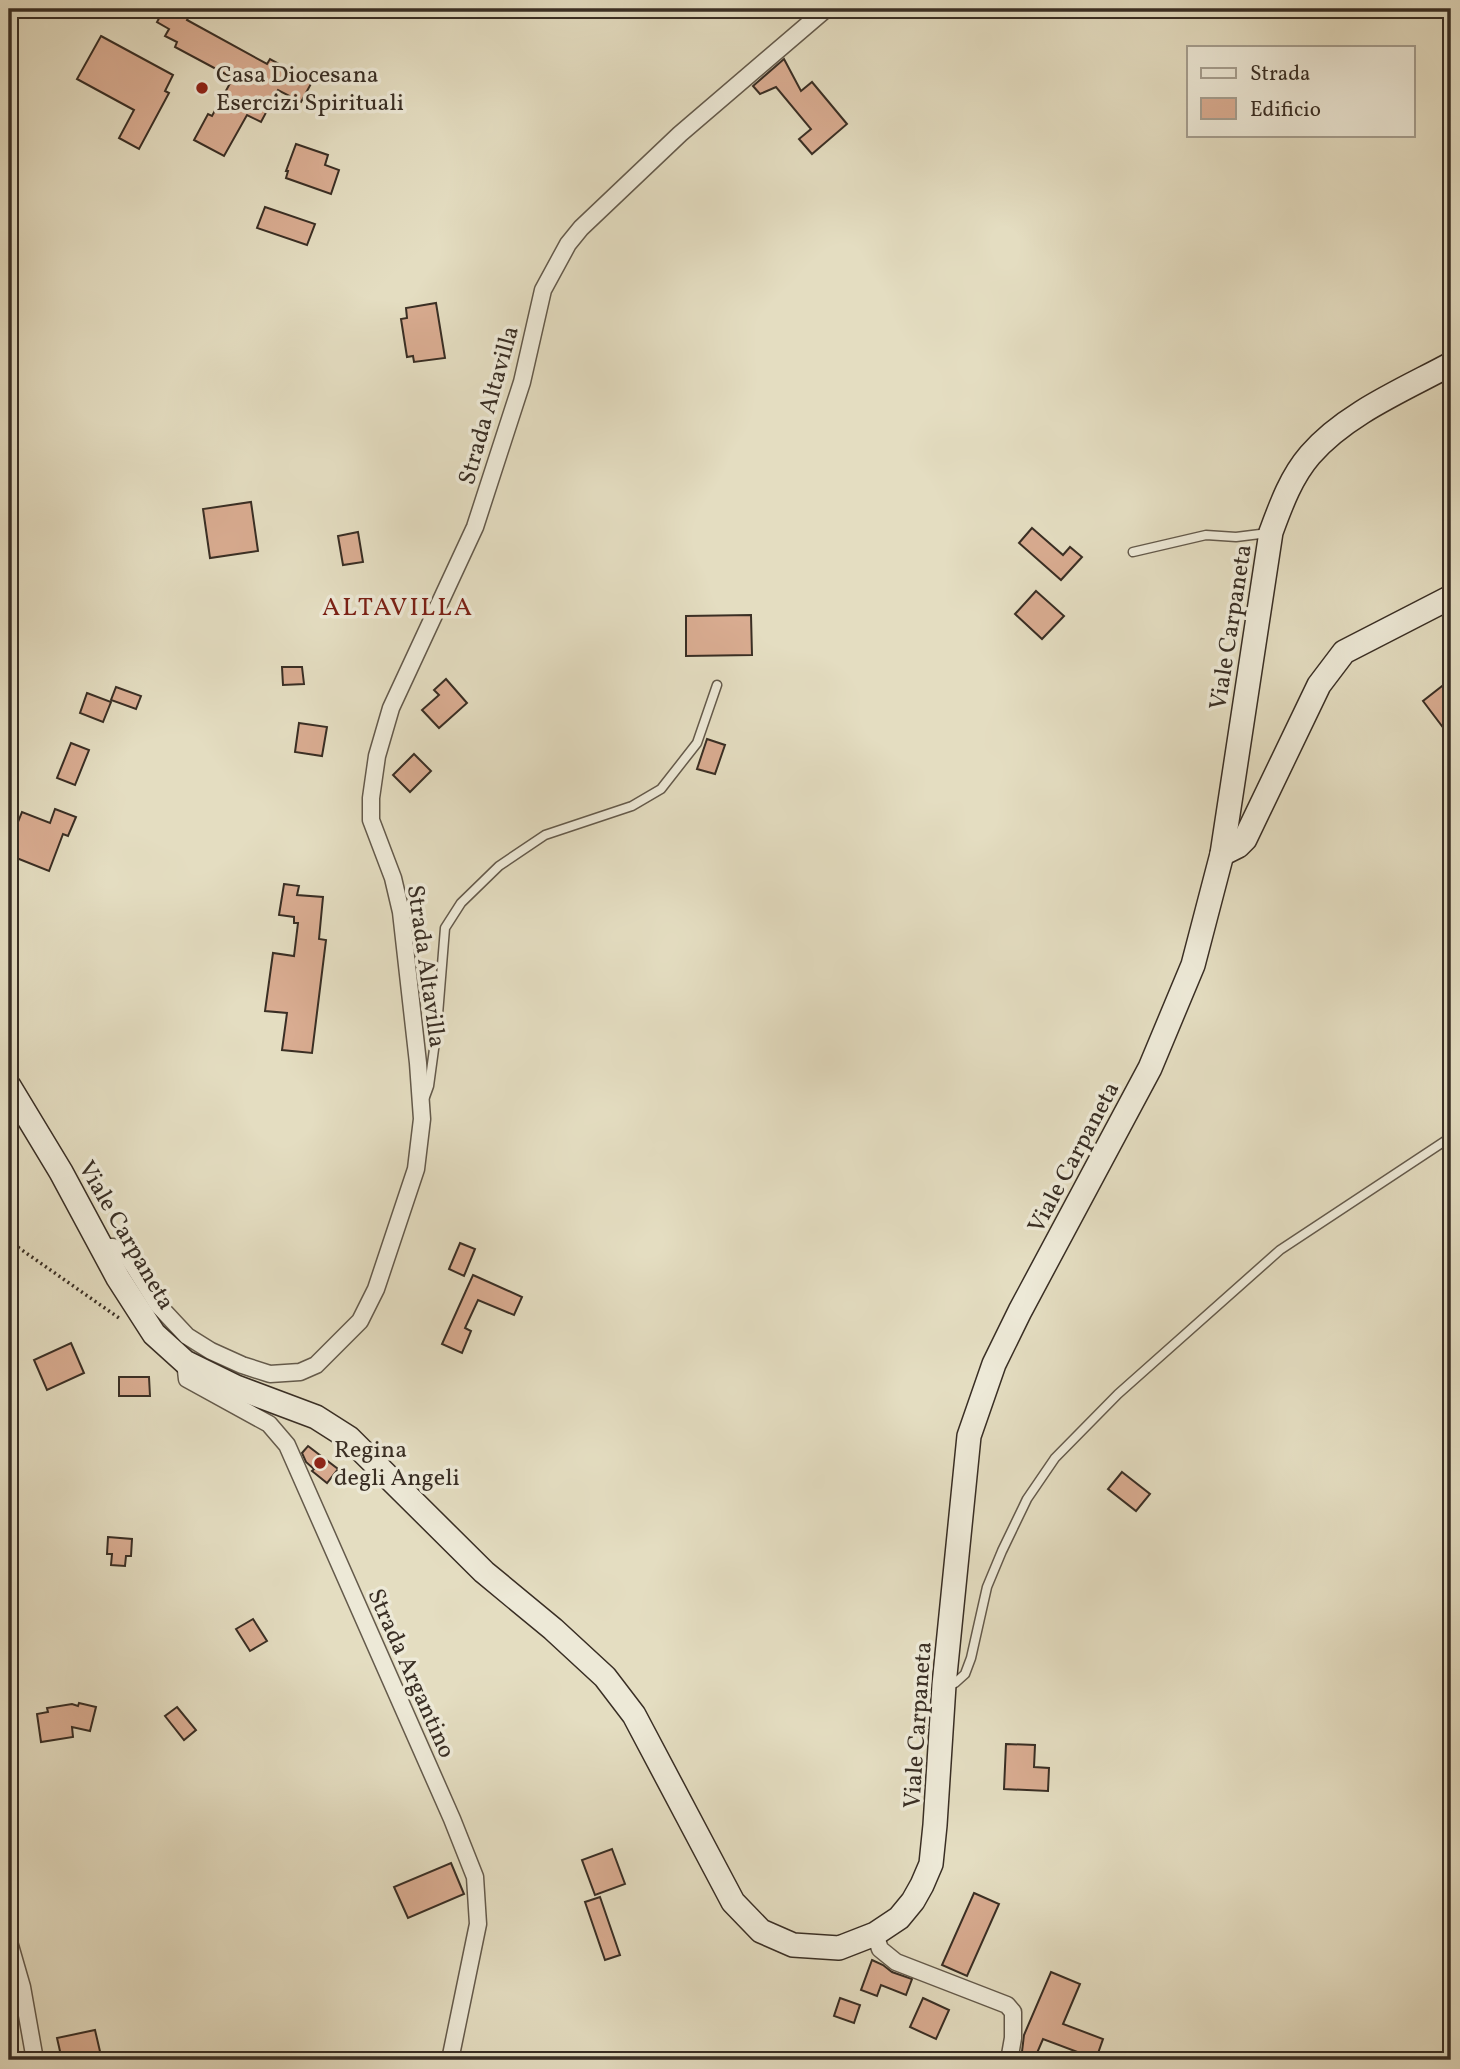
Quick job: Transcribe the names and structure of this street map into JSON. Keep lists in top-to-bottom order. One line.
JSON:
{"streets":{"main road":["Viale Carpaneta"],"street":["Strada Altavilla","Strada Argantino"]},"crossings":[["Strada Altavilla","Viale Carpaneta"],["Viale Carpaneta","Strada Argantino"]],"districts":["ALTAVILLA"],"places":["Casa Diocesana Esercizi Spirituali","Regina degli Angeli"],"legend":["Strada","Edificio"]}
